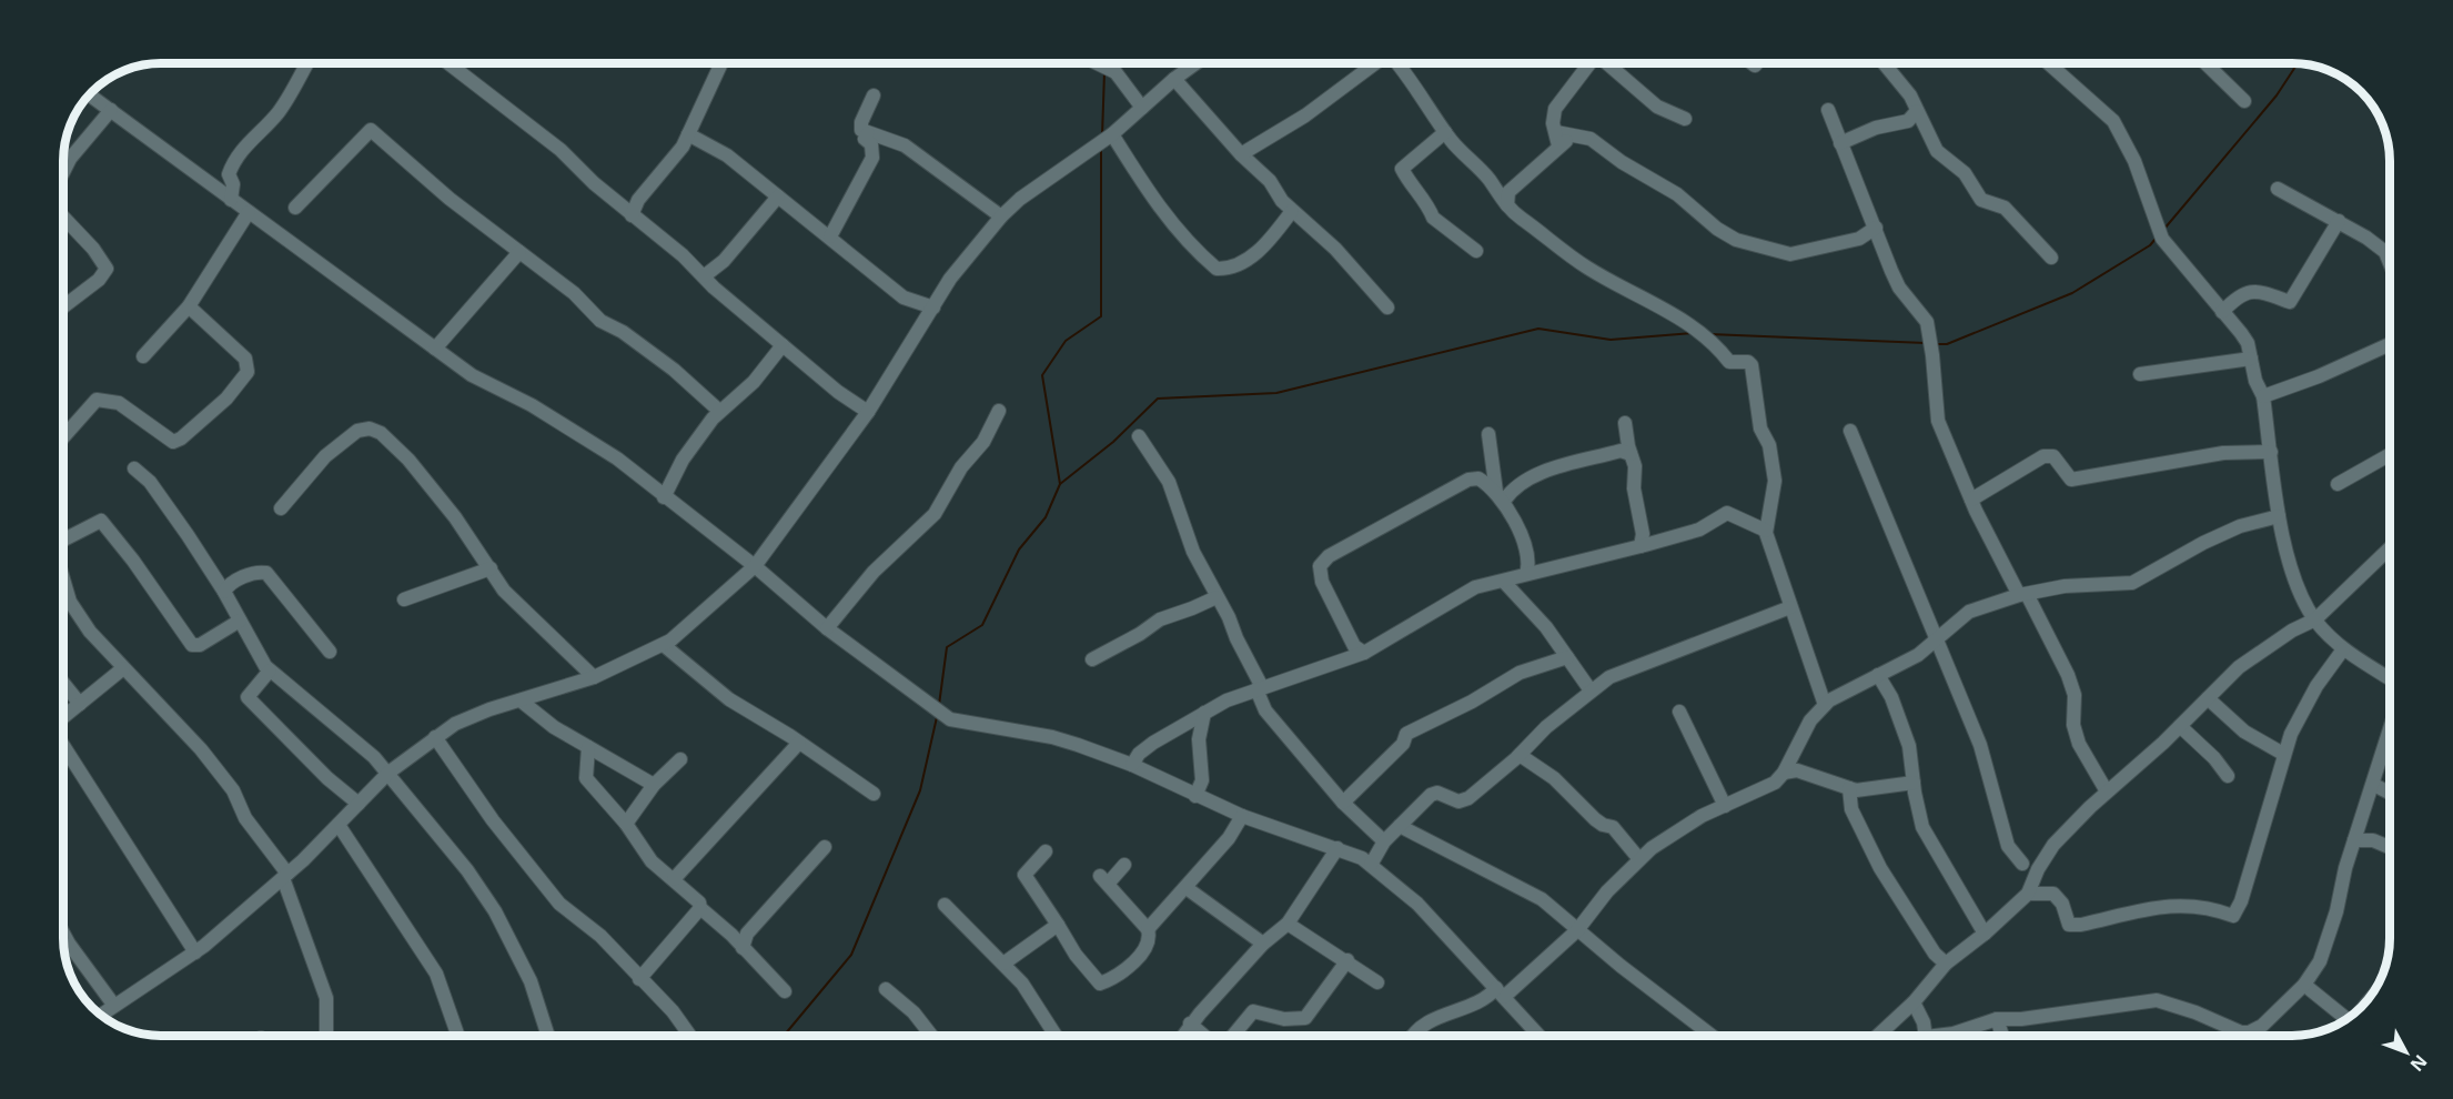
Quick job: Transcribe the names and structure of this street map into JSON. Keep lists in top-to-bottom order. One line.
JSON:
{"north":"bottom right"}
